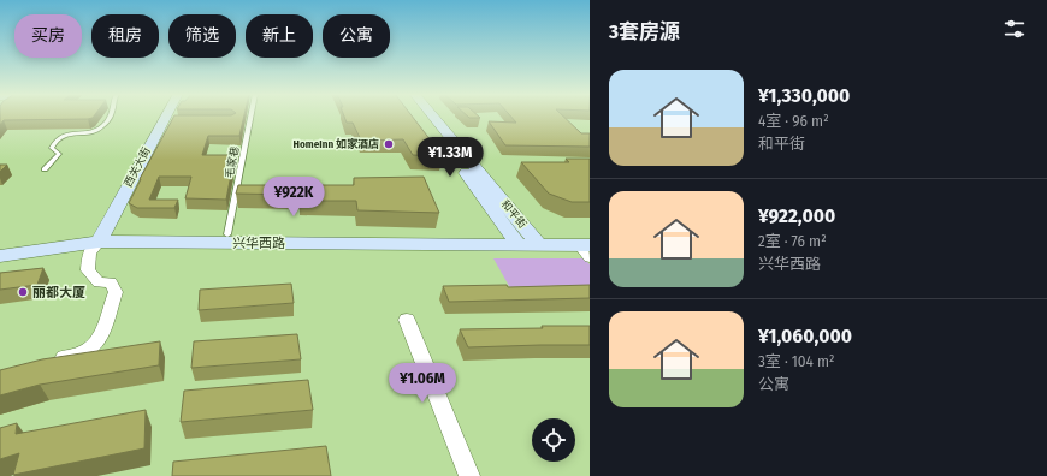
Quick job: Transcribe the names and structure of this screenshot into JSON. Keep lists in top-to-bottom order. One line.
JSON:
{"streets":{"main road":["西关大街","和平街","兴华西路"],"lane":["毛家巷"]},"crossings":[["西关大街","兴华西路"],["和平街","兴华西路"]],"places":["HomeInn 如家酒店","丽都大厦"],"page":{"heading":"3套房源","chip":["买房","租房","筛选","新上","公寓"],"list":[{"name":"¥1,330,000","note":"4室 · 96 m² · 和平街"},{"name":"¥922,000","note":"2室 · 76 m² · 兴华西路"},{"name":"¥1,060,000","note":"3室 · 104 m² · 公寓"}],"price":["¥1.33M","¥922K","¥1.06M"]}}
